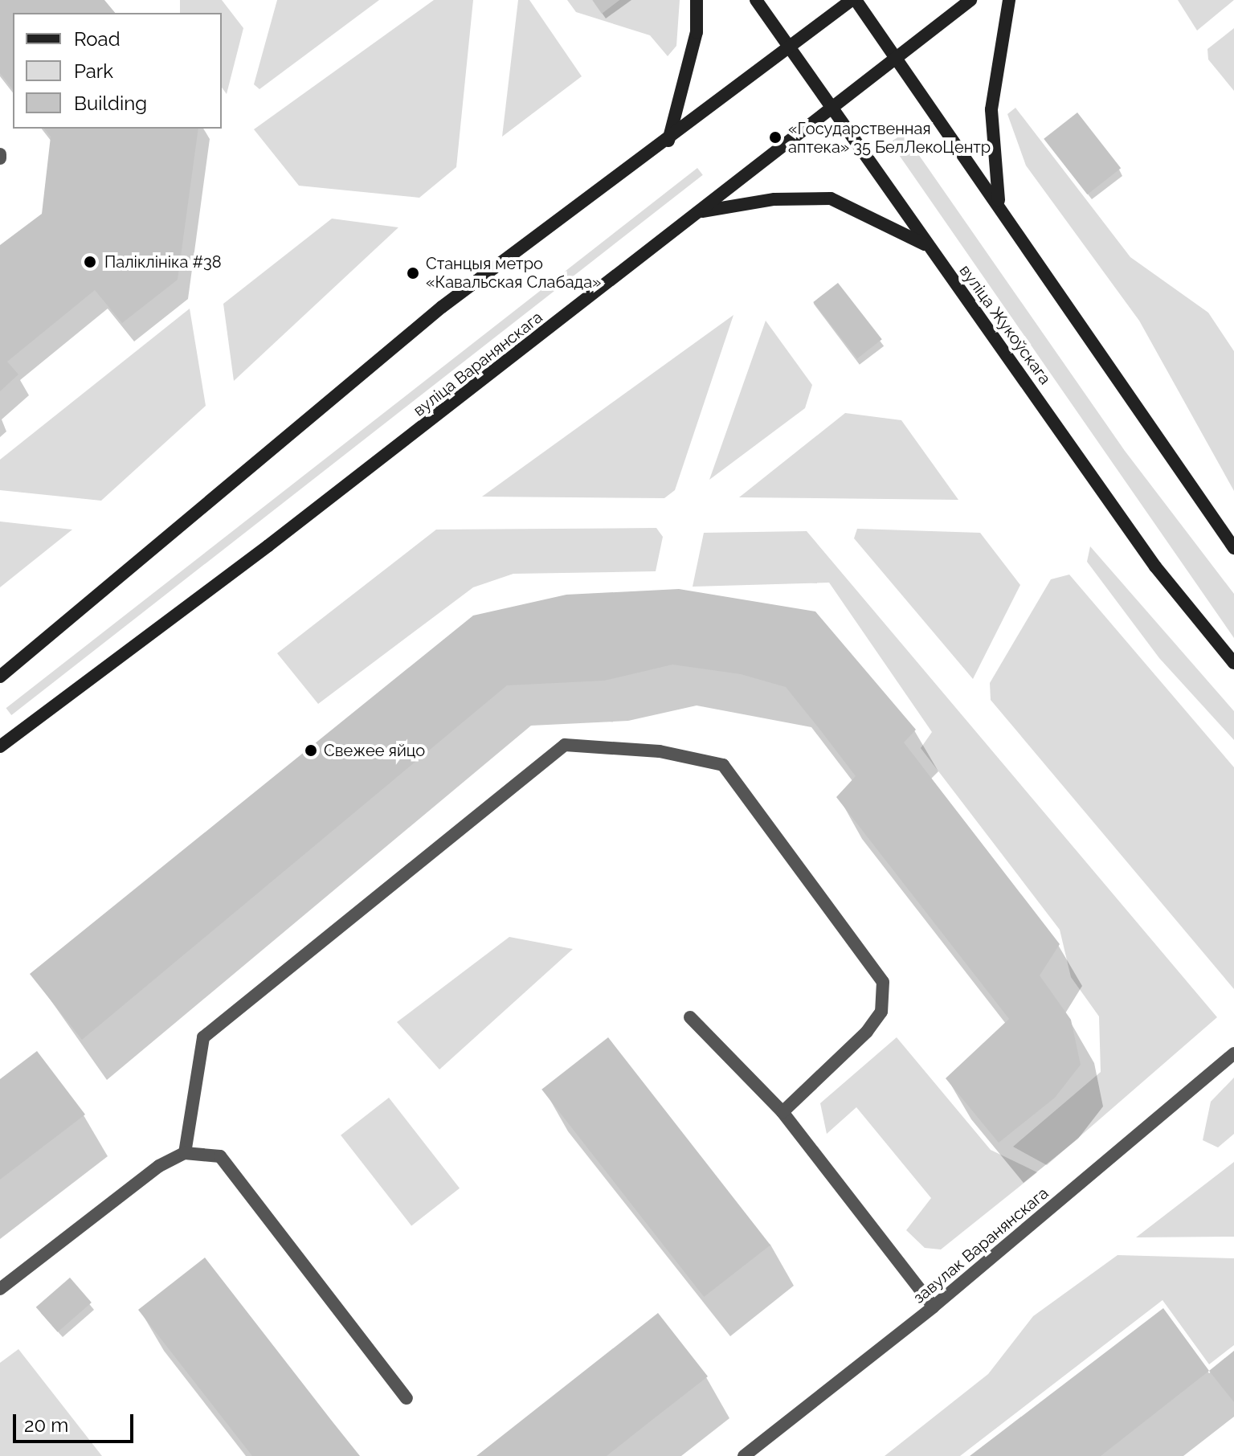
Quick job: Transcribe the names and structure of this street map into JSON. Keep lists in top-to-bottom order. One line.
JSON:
{"streets":{"main road":["вуліца Жукоўскага","вуліца Варанянскага"],"street":["завулак Варанянскага"]},"crossings":[["вуліца Жукоўскага","вуліца Варанянскага"]],"places":["«Государственная аптека» 35 БелЛекоЦентр","Паліклініка #38","Станцыя метро «Кавальская Слабада»","Свежее яйцо"],"legend":["Road","Park","Building"],"scale_bar":"20 m"}
